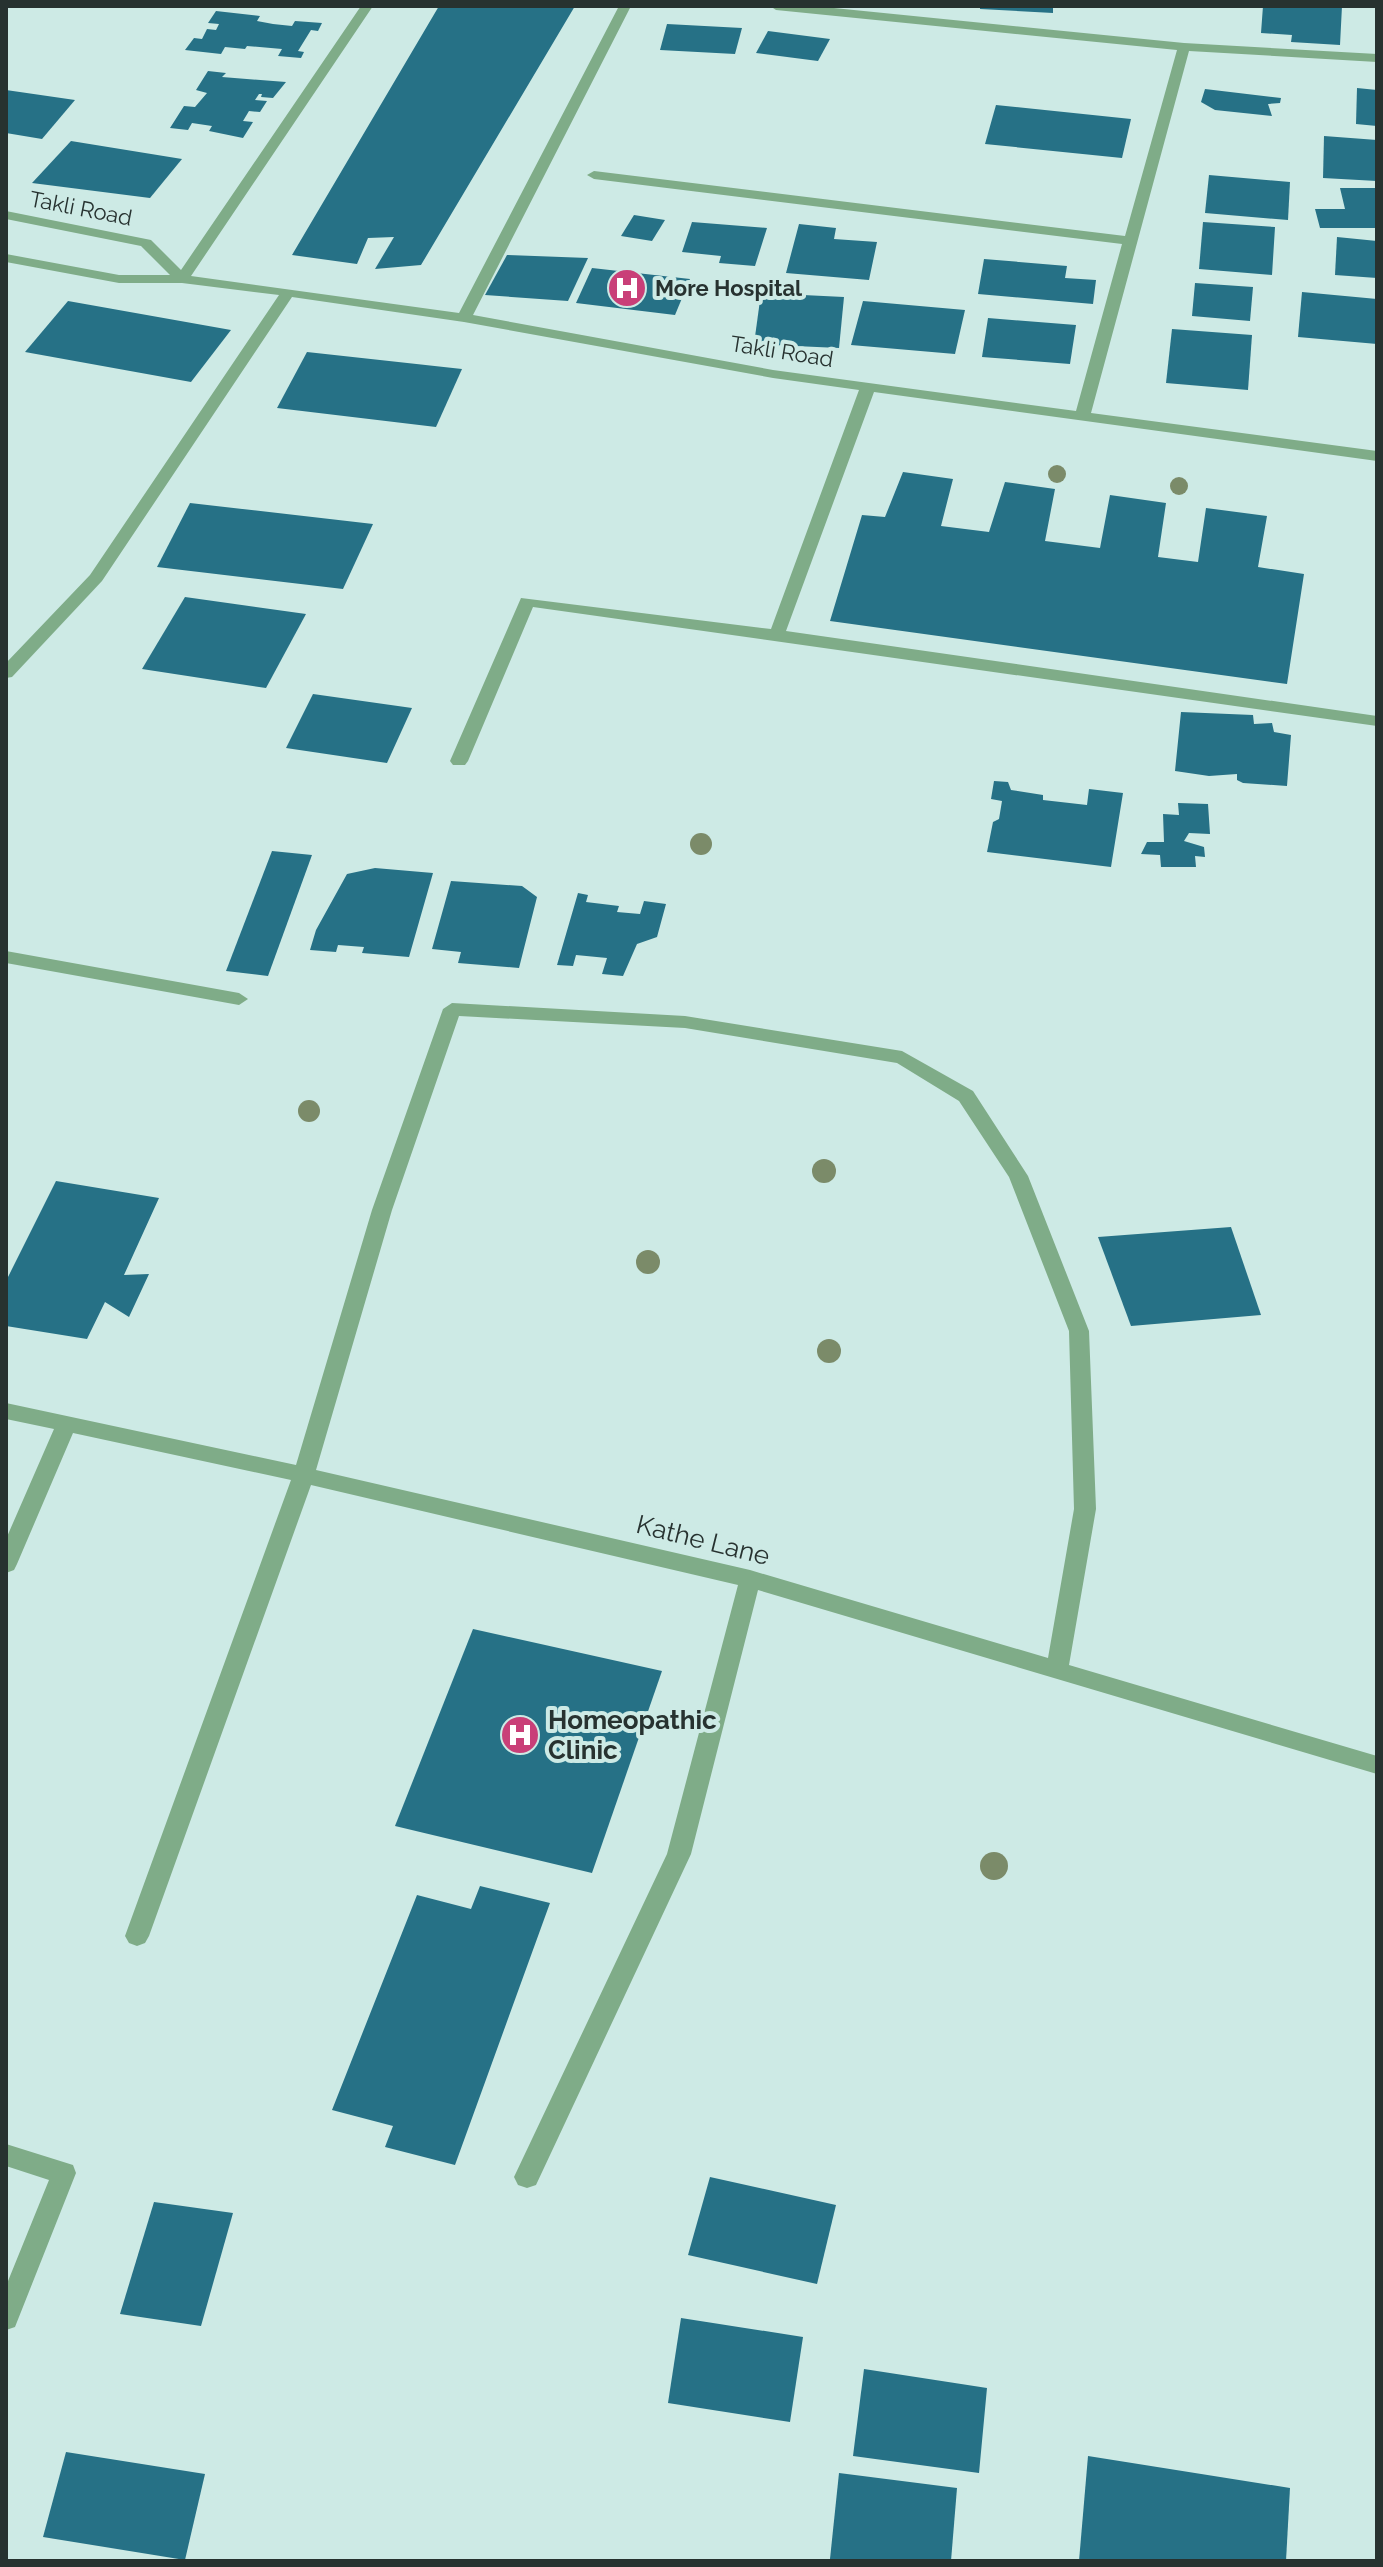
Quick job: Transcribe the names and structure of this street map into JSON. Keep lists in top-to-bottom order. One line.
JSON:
{"streets":{"street":["Takli Road","Kathe Lane"]},"places":{"hospital":["More Hospital","Homeopathic Clinic"]}}
